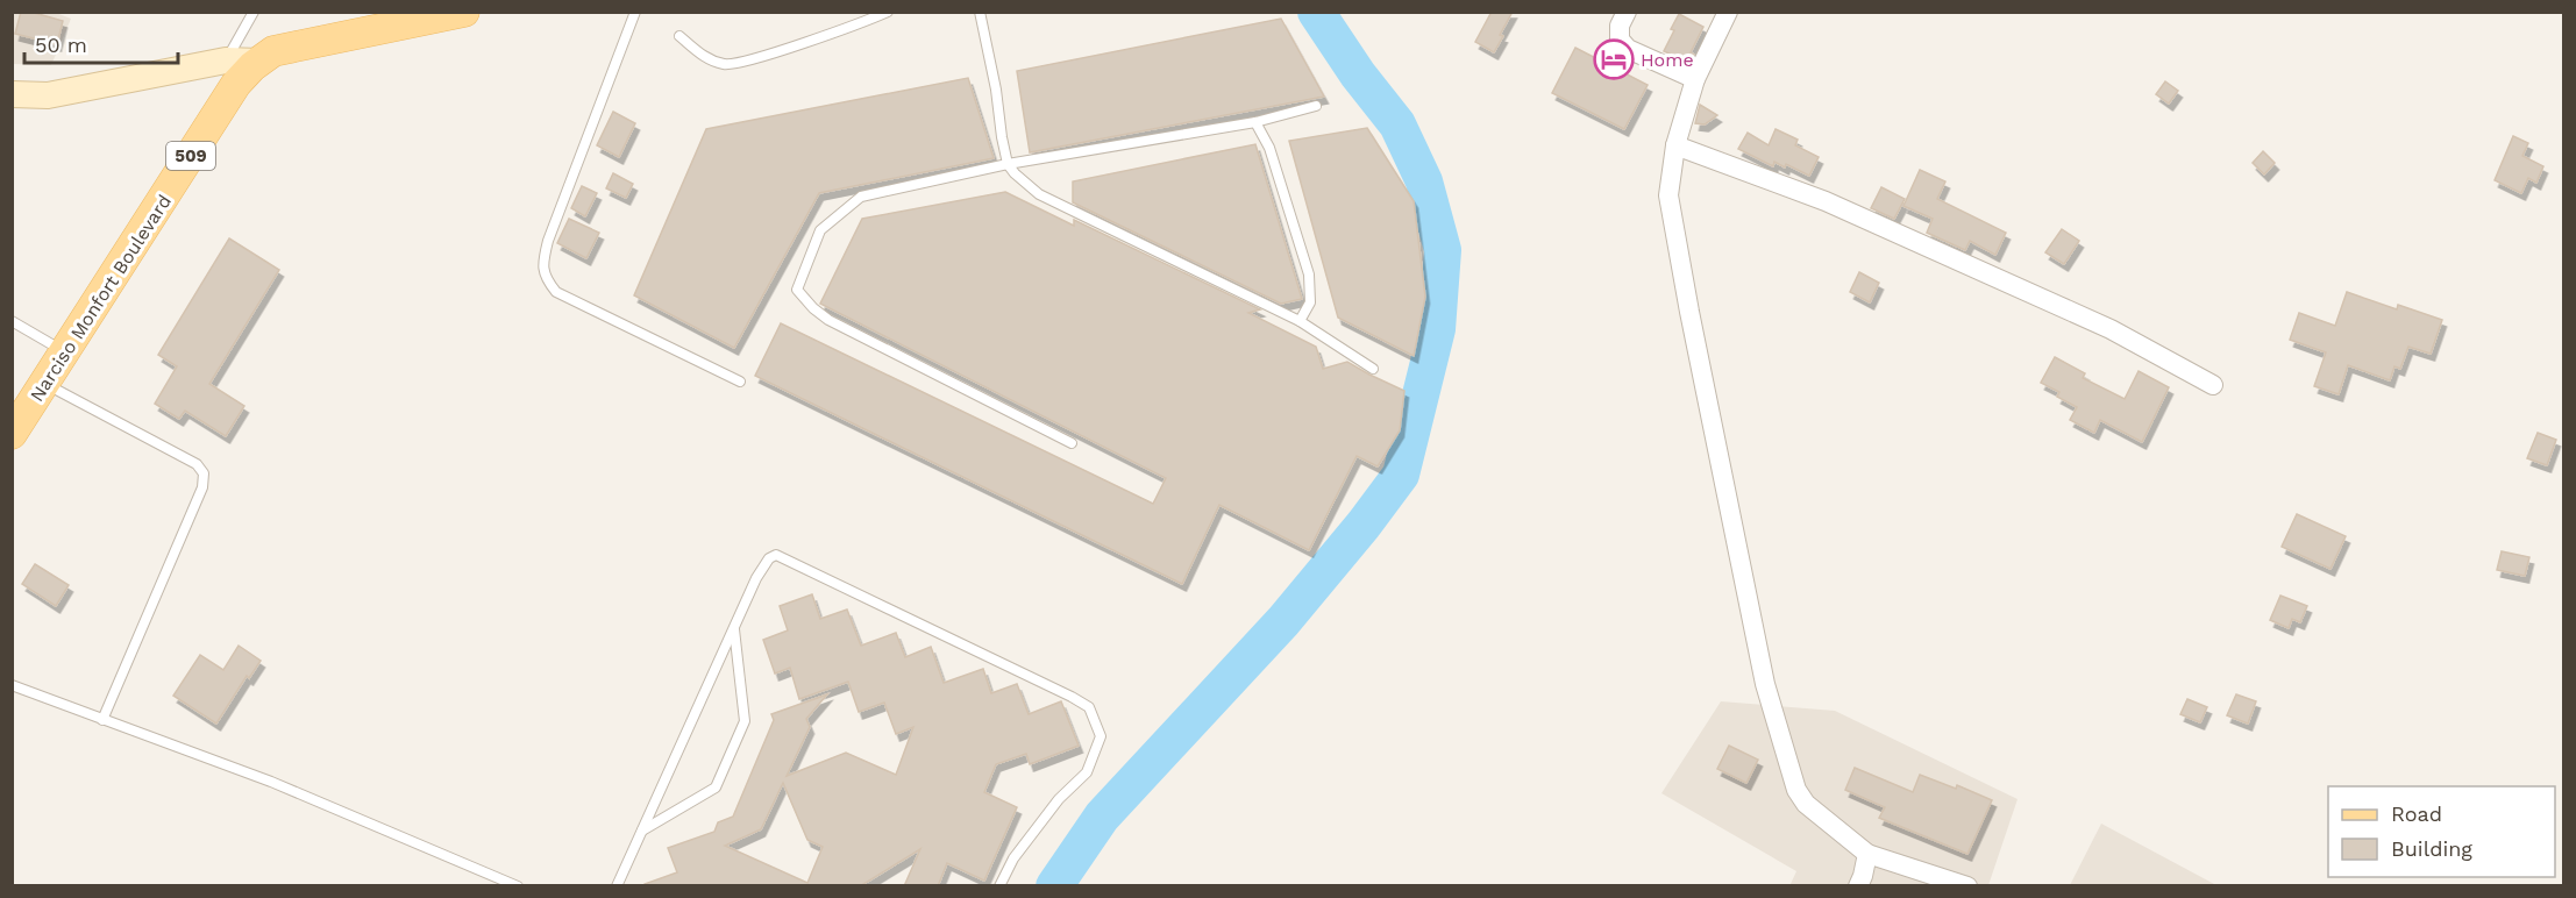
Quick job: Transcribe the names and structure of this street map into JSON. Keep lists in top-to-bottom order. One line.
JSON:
{"streets":{"main road":["509","Narciso Monfort Boulevard"]},"places":{"hotel":["Home"]},"legend":["Road","Building"],"scale_bar":"50 m"}
